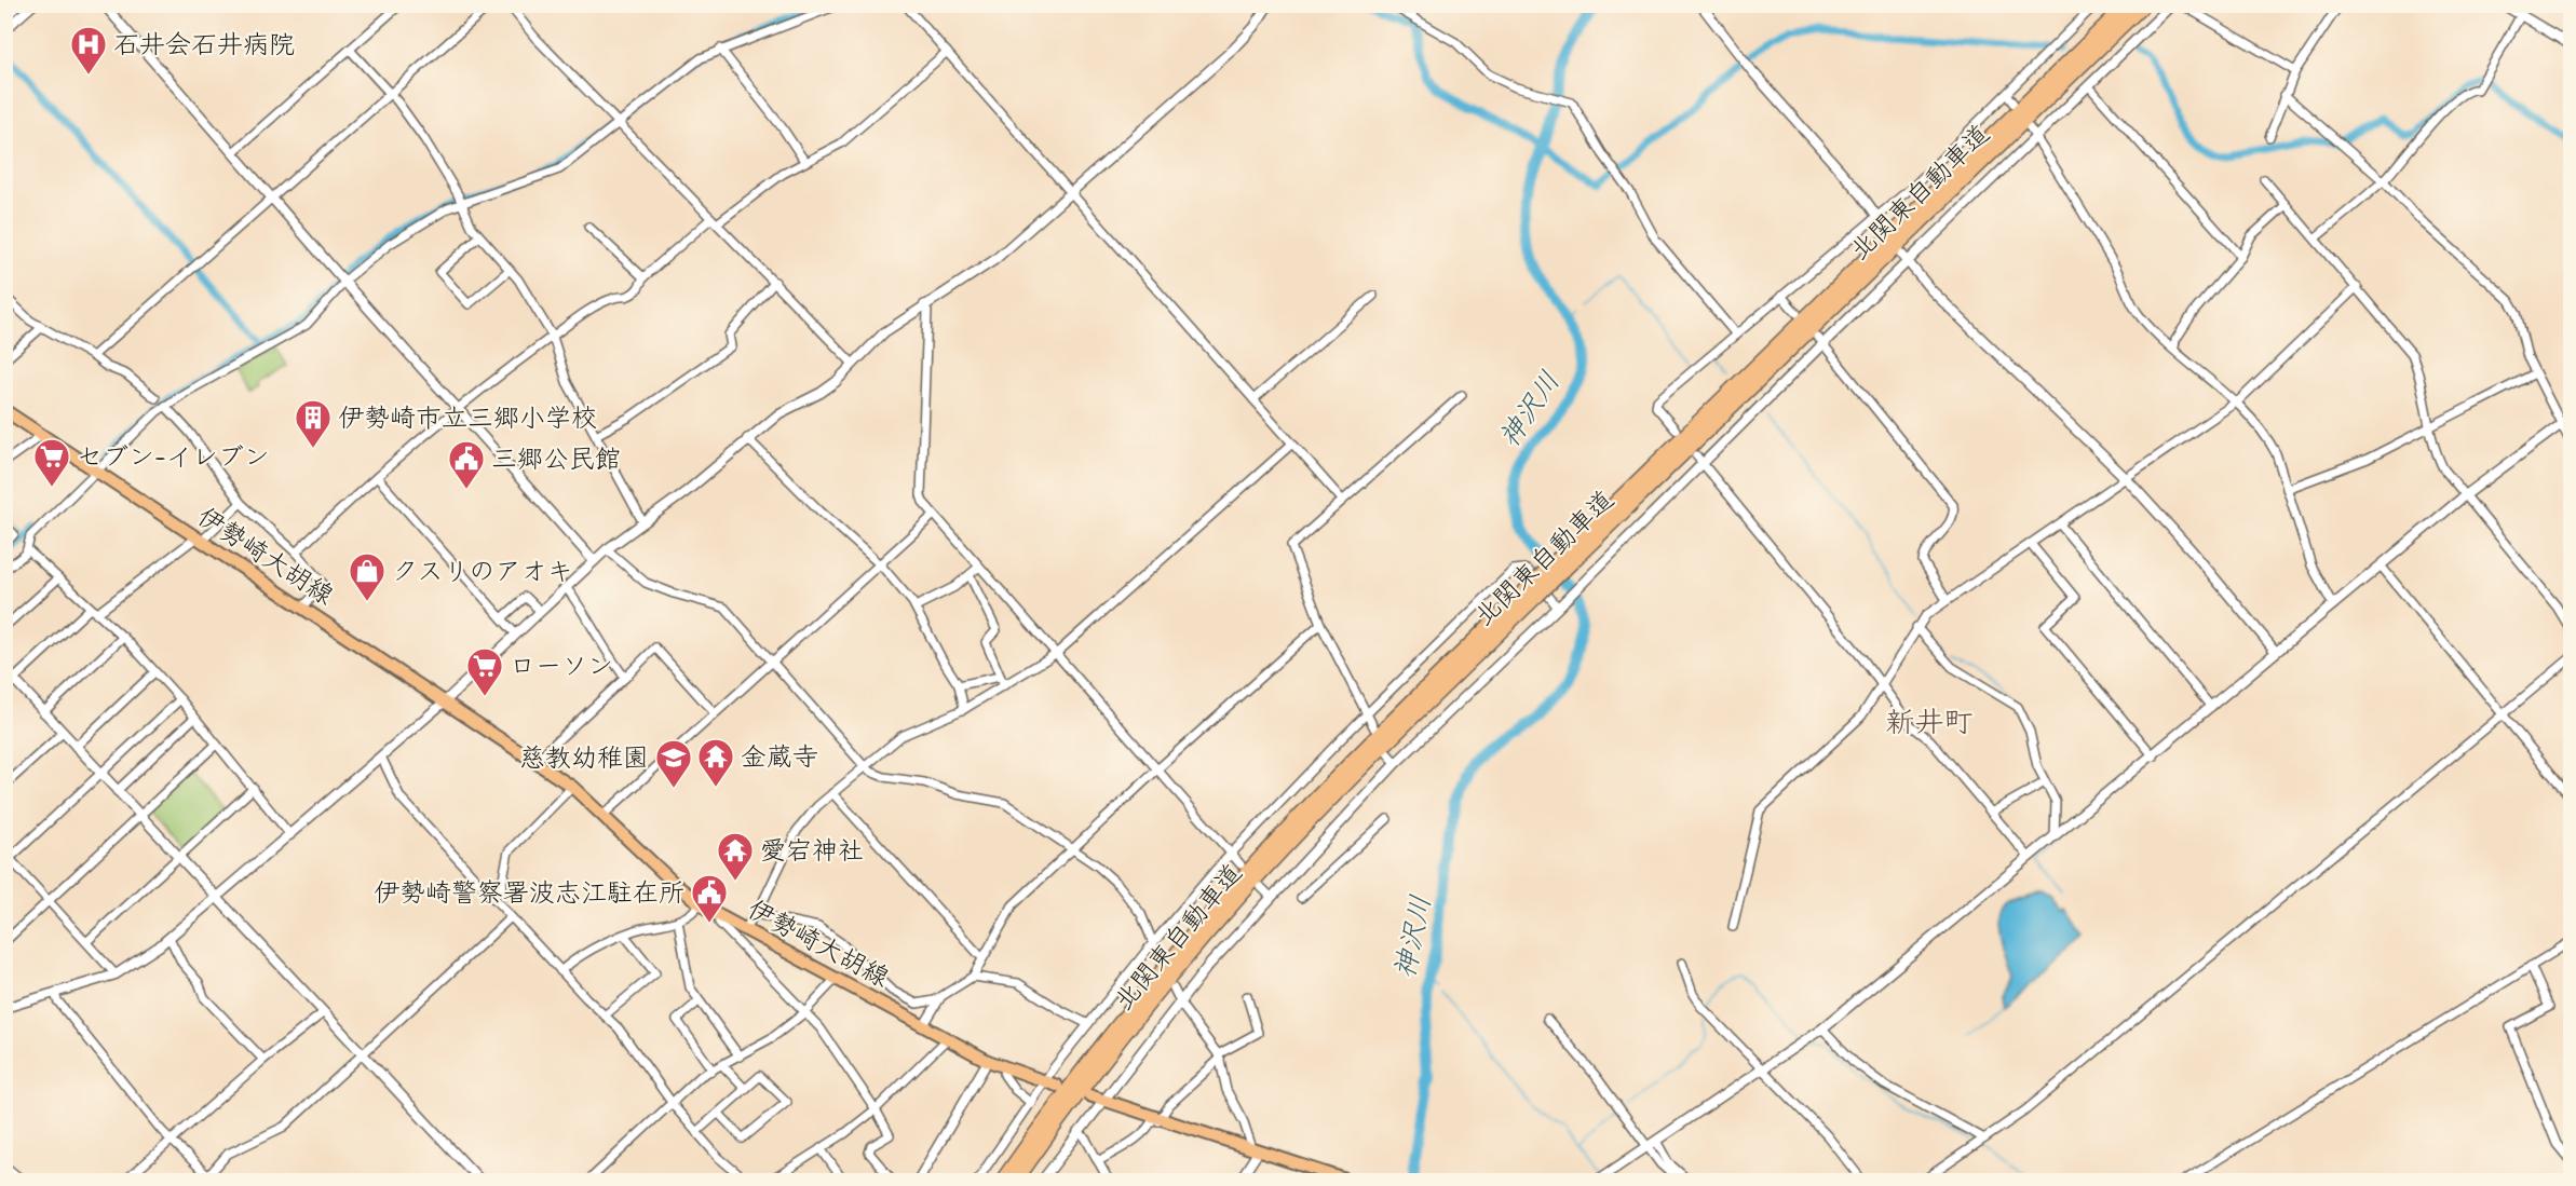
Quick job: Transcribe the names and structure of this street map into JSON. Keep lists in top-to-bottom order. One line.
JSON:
{"streets":{"highway":["北関東自動車道"],"main road":["伊勢崎大胡線"]},"districts":["新井町"],"water":["神沢川"],"places":{"hospital":["石井会石井病院"],"building":["伊勢崎市立三郷小学校"],"supermarket":["セブン-イレブン","ローソン"],"public building":["三郷公民館","伊勢崎警察署波志江駐在所"],"shop":["クスリのアオキ"],"temple":["金蔵寺","愛宕神社"],"school or university":["慈教幼稚園"]}}
